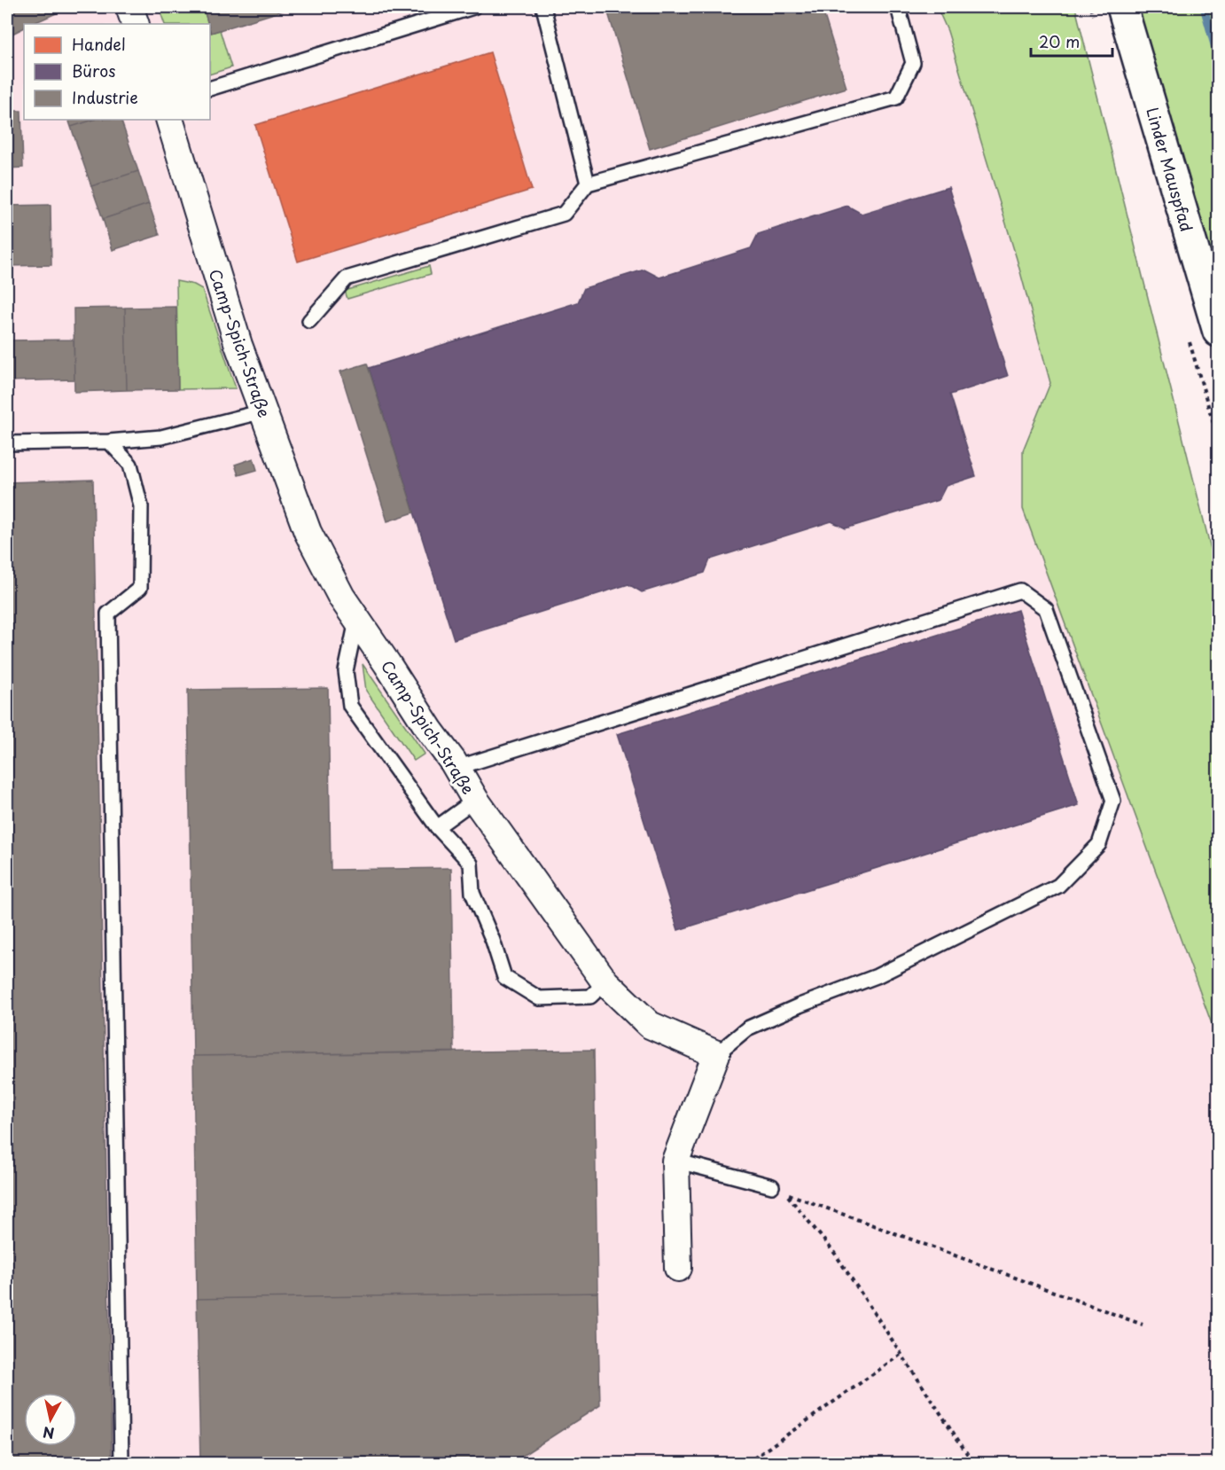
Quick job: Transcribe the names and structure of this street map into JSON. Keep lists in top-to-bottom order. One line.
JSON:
{"streets":{"street":["Linder Mauspfad","Camp-Spich-Straße"]},"legend":["Handel","Büros","Industrie"],"scale_bar":"20 m","north":"bottom"}
